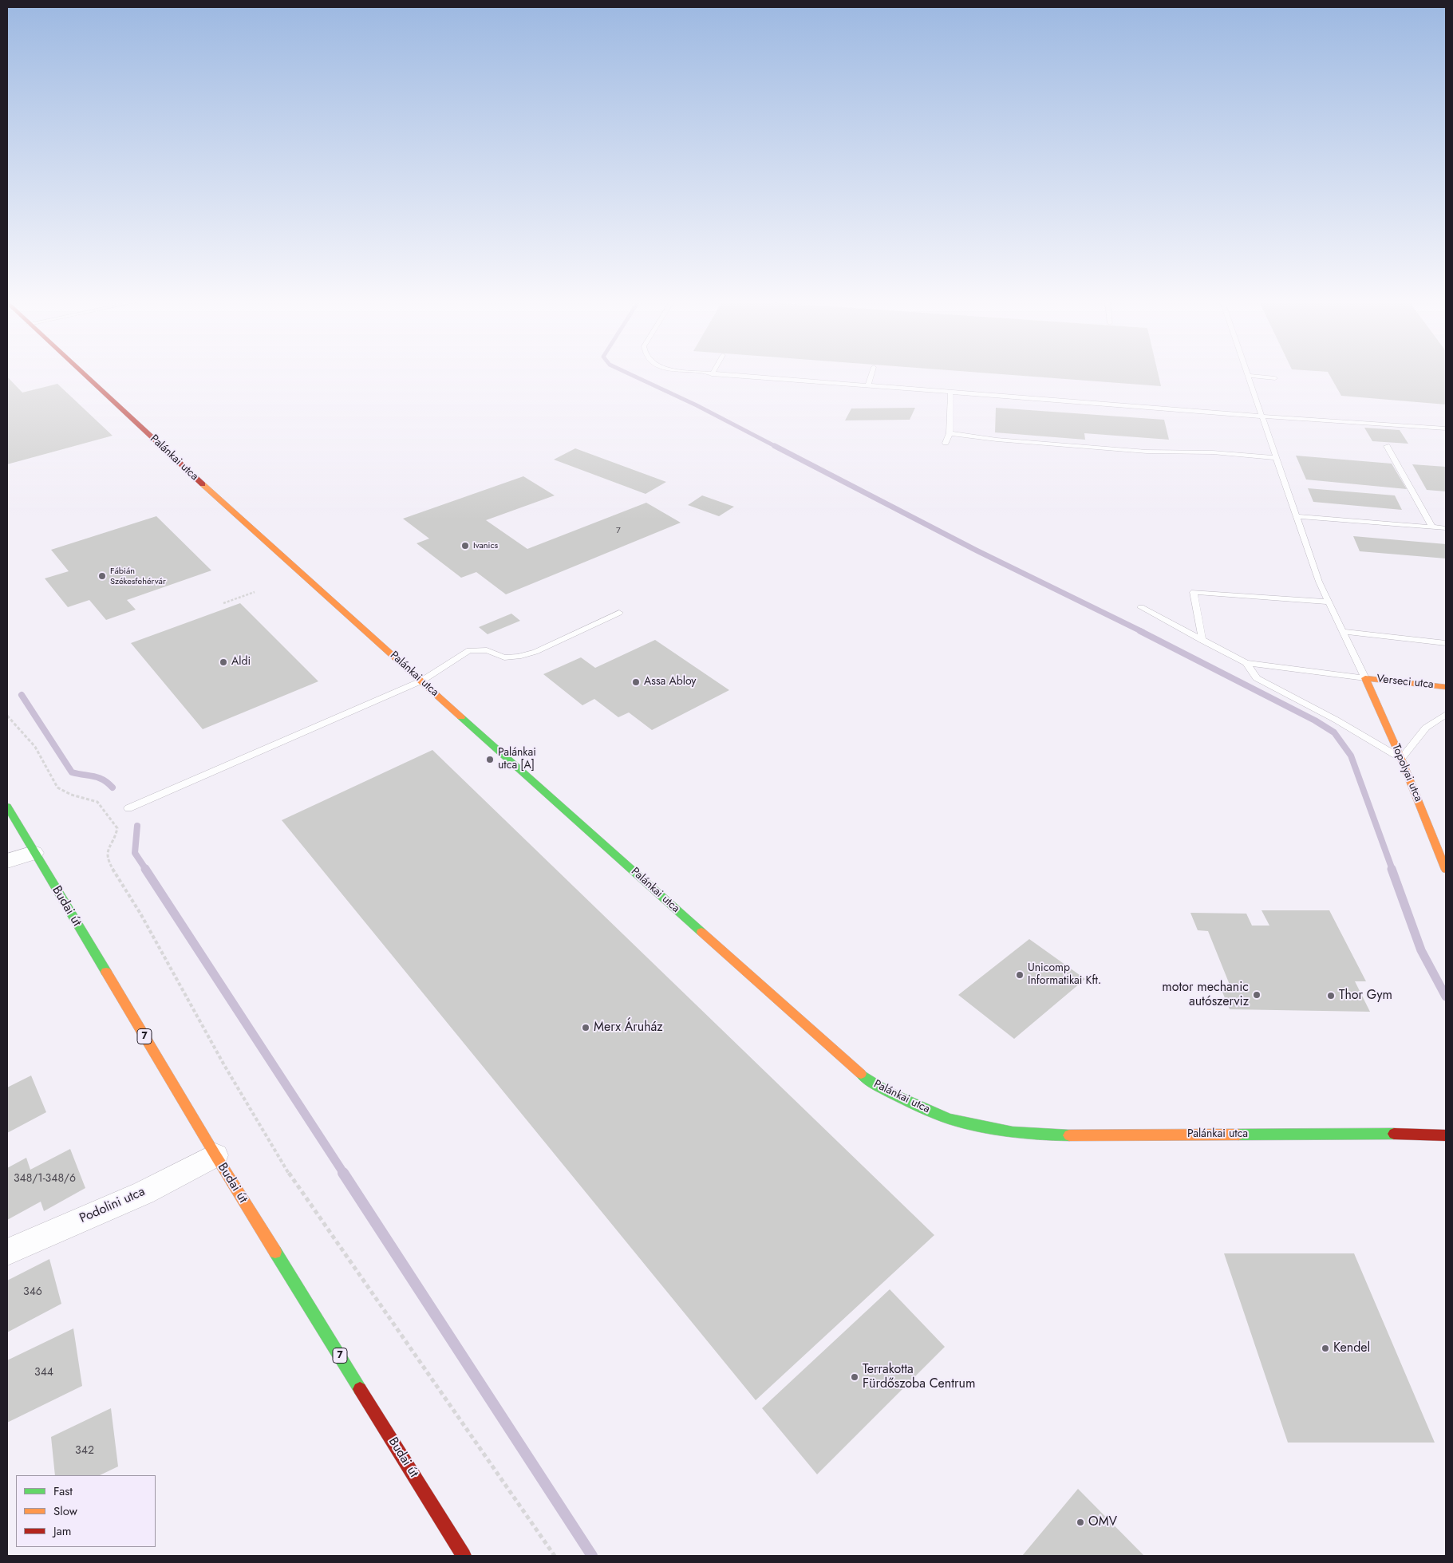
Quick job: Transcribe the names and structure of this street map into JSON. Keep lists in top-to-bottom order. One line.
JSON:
{"streets":{"street":["Palánkai utca","Verseci utca","Topolyai utca","Budai út","7","Podolini utca"]},"crossings":[["Verseci utca","Topolyai utca"],["Budai út","Podolini utca"]],"places":["Ivanics","Fábián Székesfehérvár","Aldi","Assa Abloy","Palánkai utca [A]","Unicomp Informatikai Kft.","motor mechanic autószerviz","Thor Gym","Merx Áruház","Kendel","Terrakotta Fürdőszoba Centrum","OMV"],"house_numbers":["7","348/1-348/6","346","344","342"],"legend":["Fast","Slow","Jam"]}
